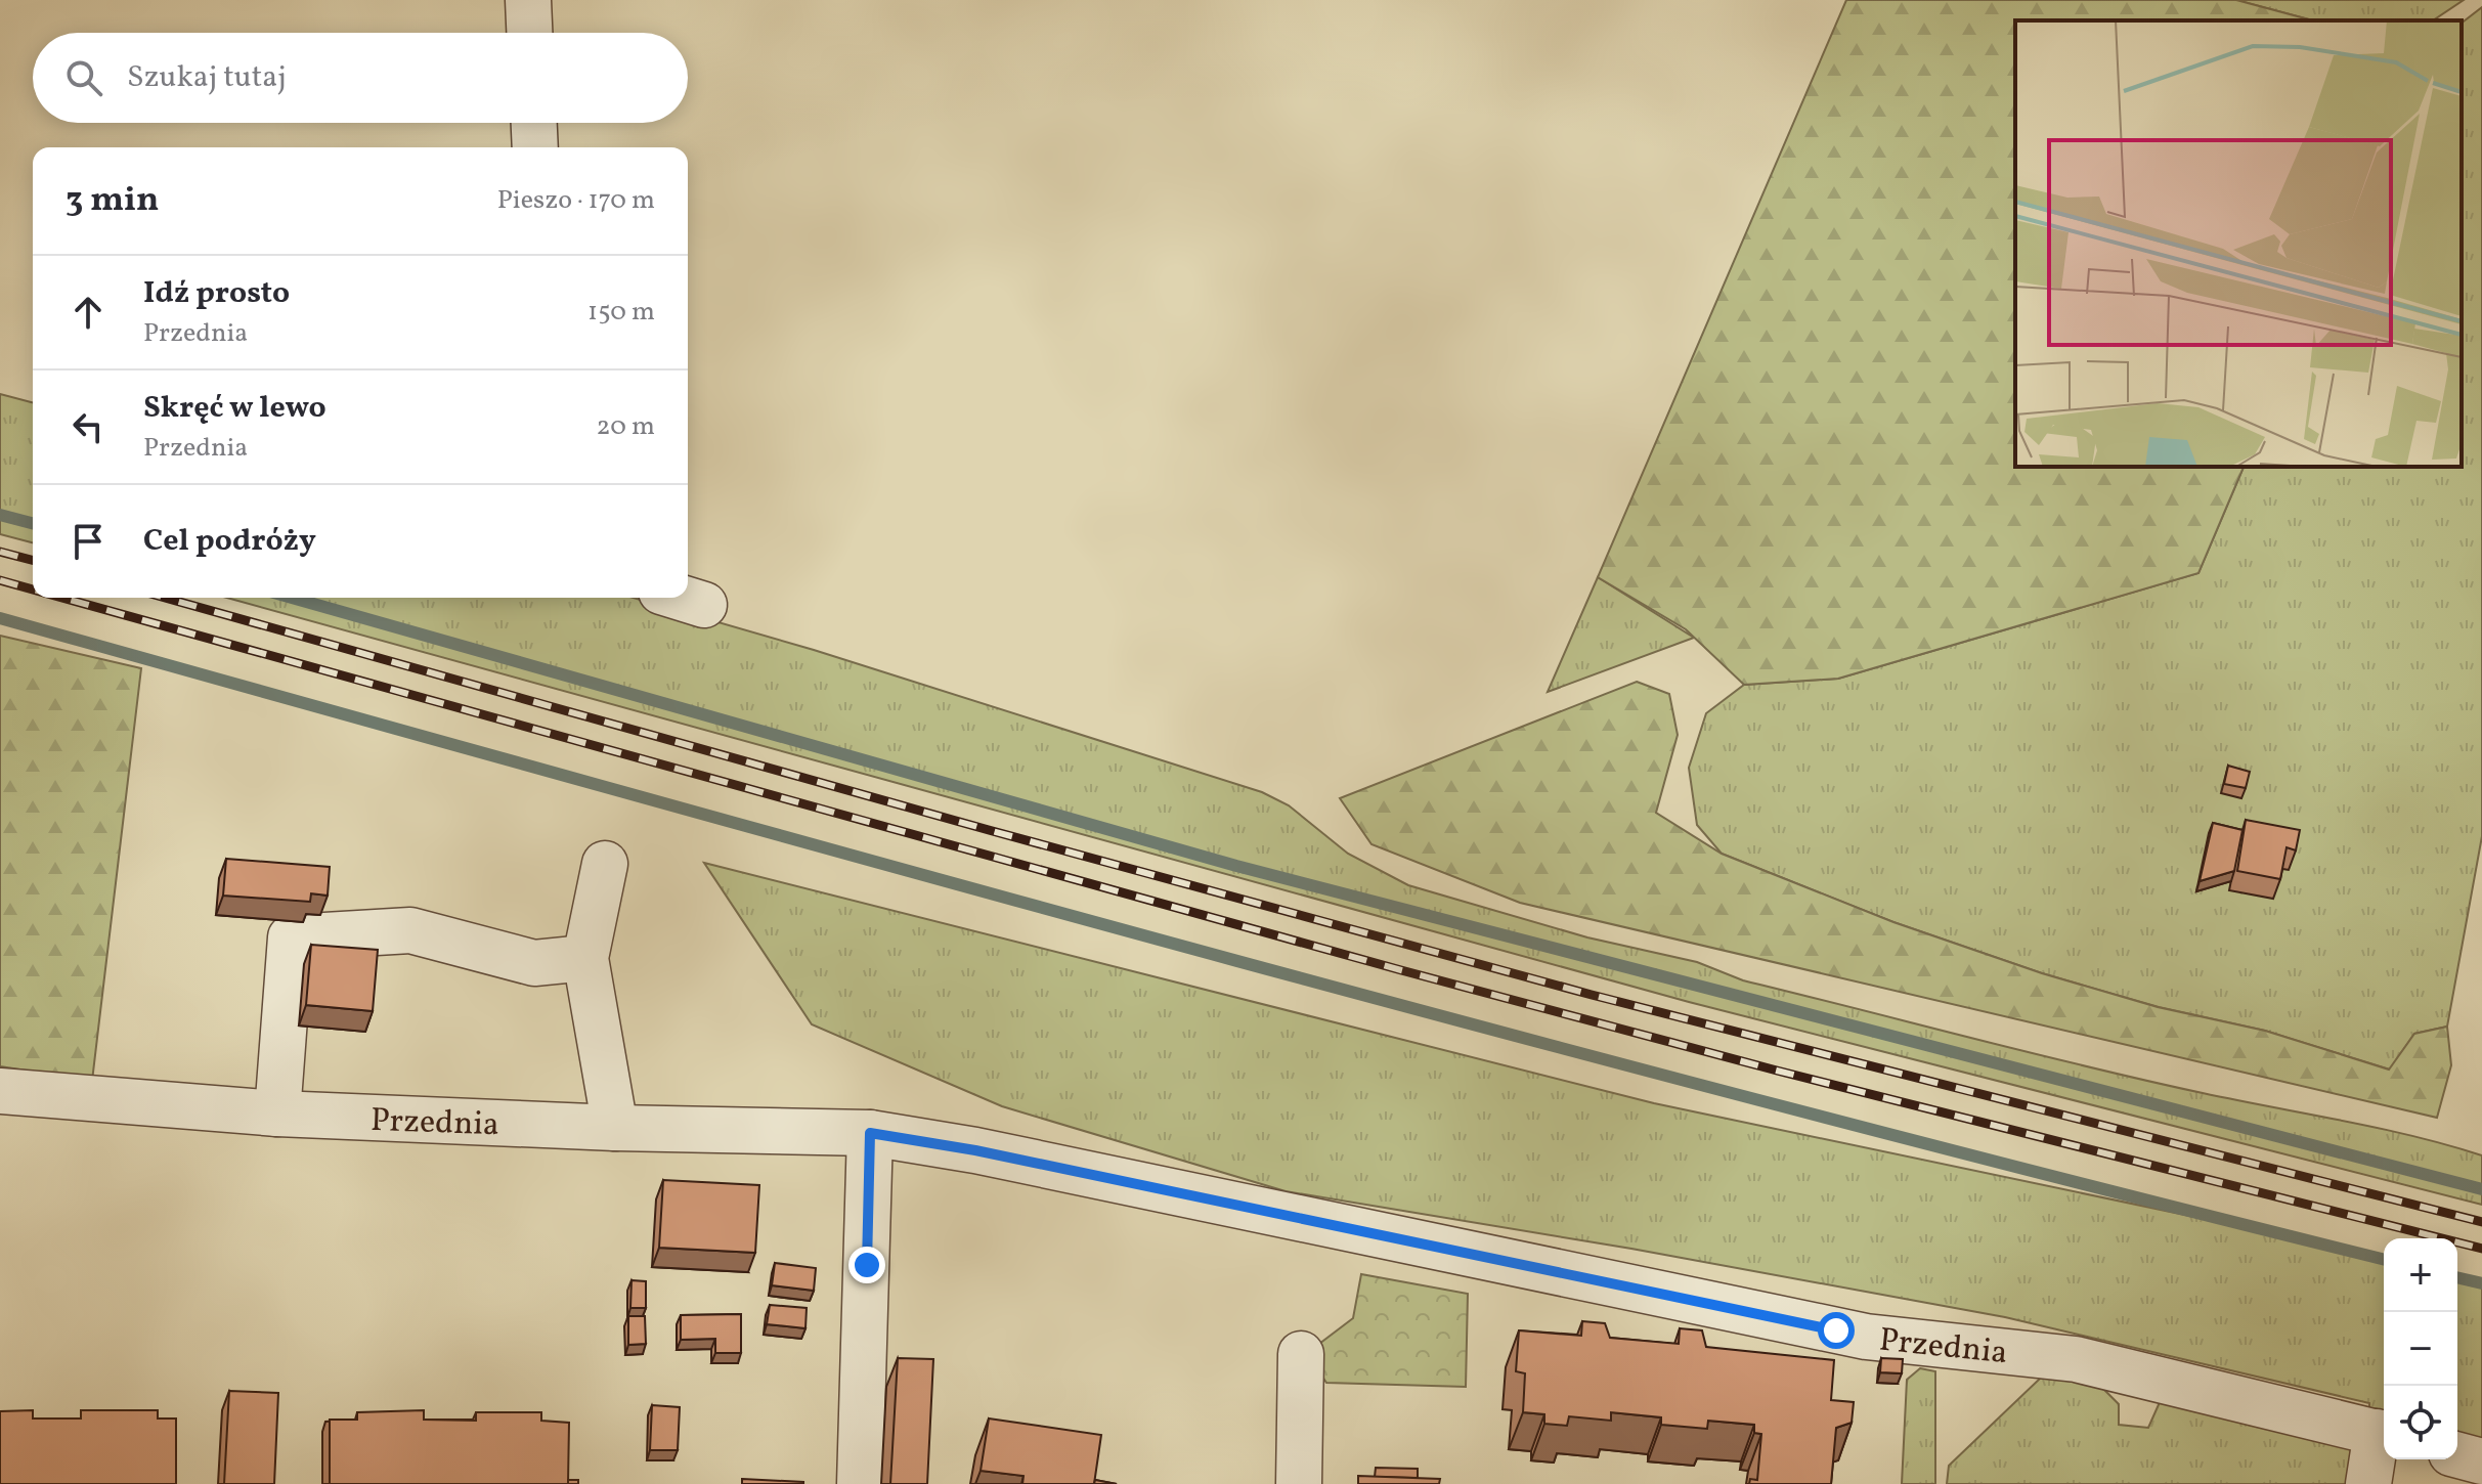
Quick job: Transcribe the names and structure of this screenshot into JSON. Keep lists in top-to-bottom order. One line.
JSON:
{"streets":{"street":["Przednia"]},"page":{"search":"Szukaj tutaj","heading":["3 min","Pieszo · 170 m"],"list":[["Idź prosto","Przednia","150 m"],["Skręć w lewo","Przednia","20 m"],"Cel podróży"],"map_buttons":["+","−"]}}
